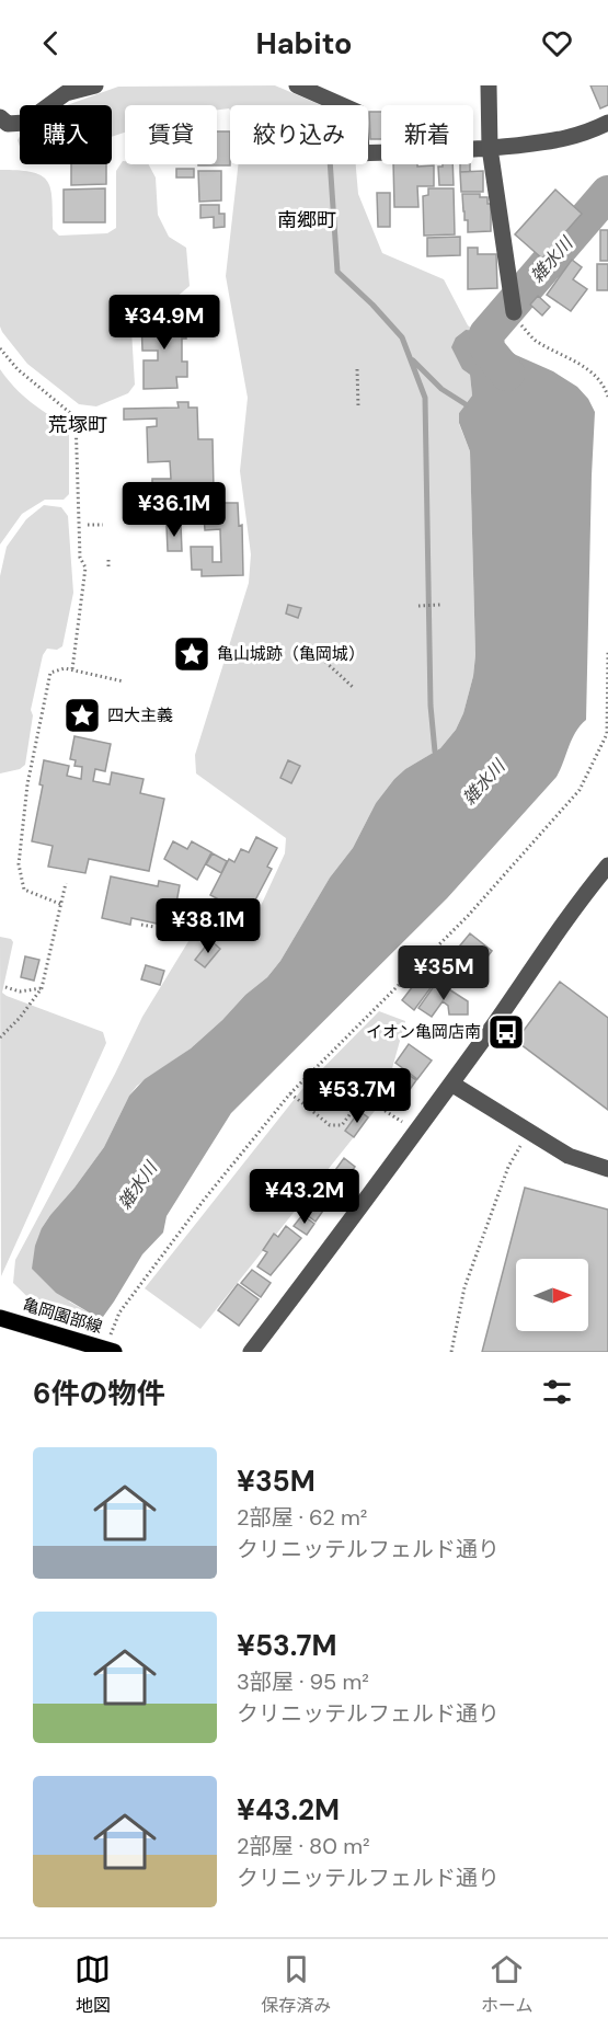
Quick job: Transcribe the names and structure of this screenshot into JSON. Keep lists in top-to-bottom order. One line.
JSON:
{"streets":{"main road":["亀岡園部線"]},"districts":["南郷町","荒塚町"],"water":["雑水川"],"places":{"place":["亀山城跡（亀岡城）","四大主義"],"bus stop":["イオン亀岡店南"]},"north":"right","page":{"header":"Habito","chip":["購入","賃貸","絞り込み","新着"],"price":["¥34.9M","¥36.1M","¥38.1M","¥35M","¥53.7M","¥43.2M"],"heading":"6件の物件","list":[{"name":"¥35M","note":"2部屋 · 62 m² · クリニッテルフェルド通り"},{"name":"¥53.7M","note":"3部屋 · 95 m² · クリニッテルフェルド通り"},{"name":"¥43.2M","note":"2部屋 · 80 m² · クリニッテルフェルド通り"}],"tabs":["地図","保存済み","ホーム"]}}
